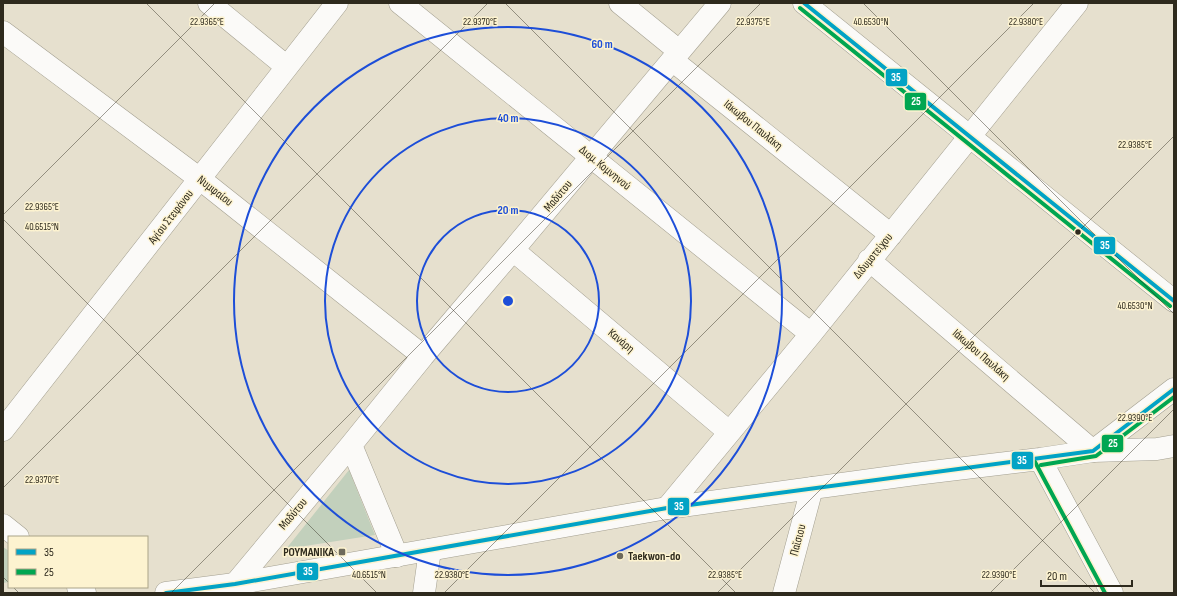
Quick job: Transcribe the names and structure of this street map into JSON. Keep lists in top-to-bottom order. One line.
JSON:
{"streets":{"street":["Ιάκωβου Παυλάκη","Διομ. Κομνηνού","Νυμφαίου","Μαδύτου","Αγίου Στεφάνου","Διδυμοτείχου","Κανάρη","Παϊσιου"]},"crossings":[["Ιάκωβου Παυλάκη","Μαδύτου"],["Ιάκωβου Παυλάκη","Διδυμοτείχου"],["Διομ. Κομνηνού","Μαδύτου"],["Διομ. Κομνηνού","Διδυμοτείχου"],["Νυμφαίου","Μαδύτου"],["Νυμφαίου","Αγίου Στεφάνου"],["Μαδύτου","Κανάρη"],["Διδυμοτείχου","Κανάρη"]],"places":{"transit":["ΡΟΥΜΑΝΙΚΑ"],"other":["Taekwon-do"]},"lines":["transit line 35","transit line 25"],"legend":["35","25"],"scale_bar":"20 m","coordinates":["22.9365°E","22.9370°E","22.9375°E","40.6530°N","22.9380°E","22.9385°E","40.6515°N","22.9390°E"],"rings":["60 m","40 m","20 m"]}
